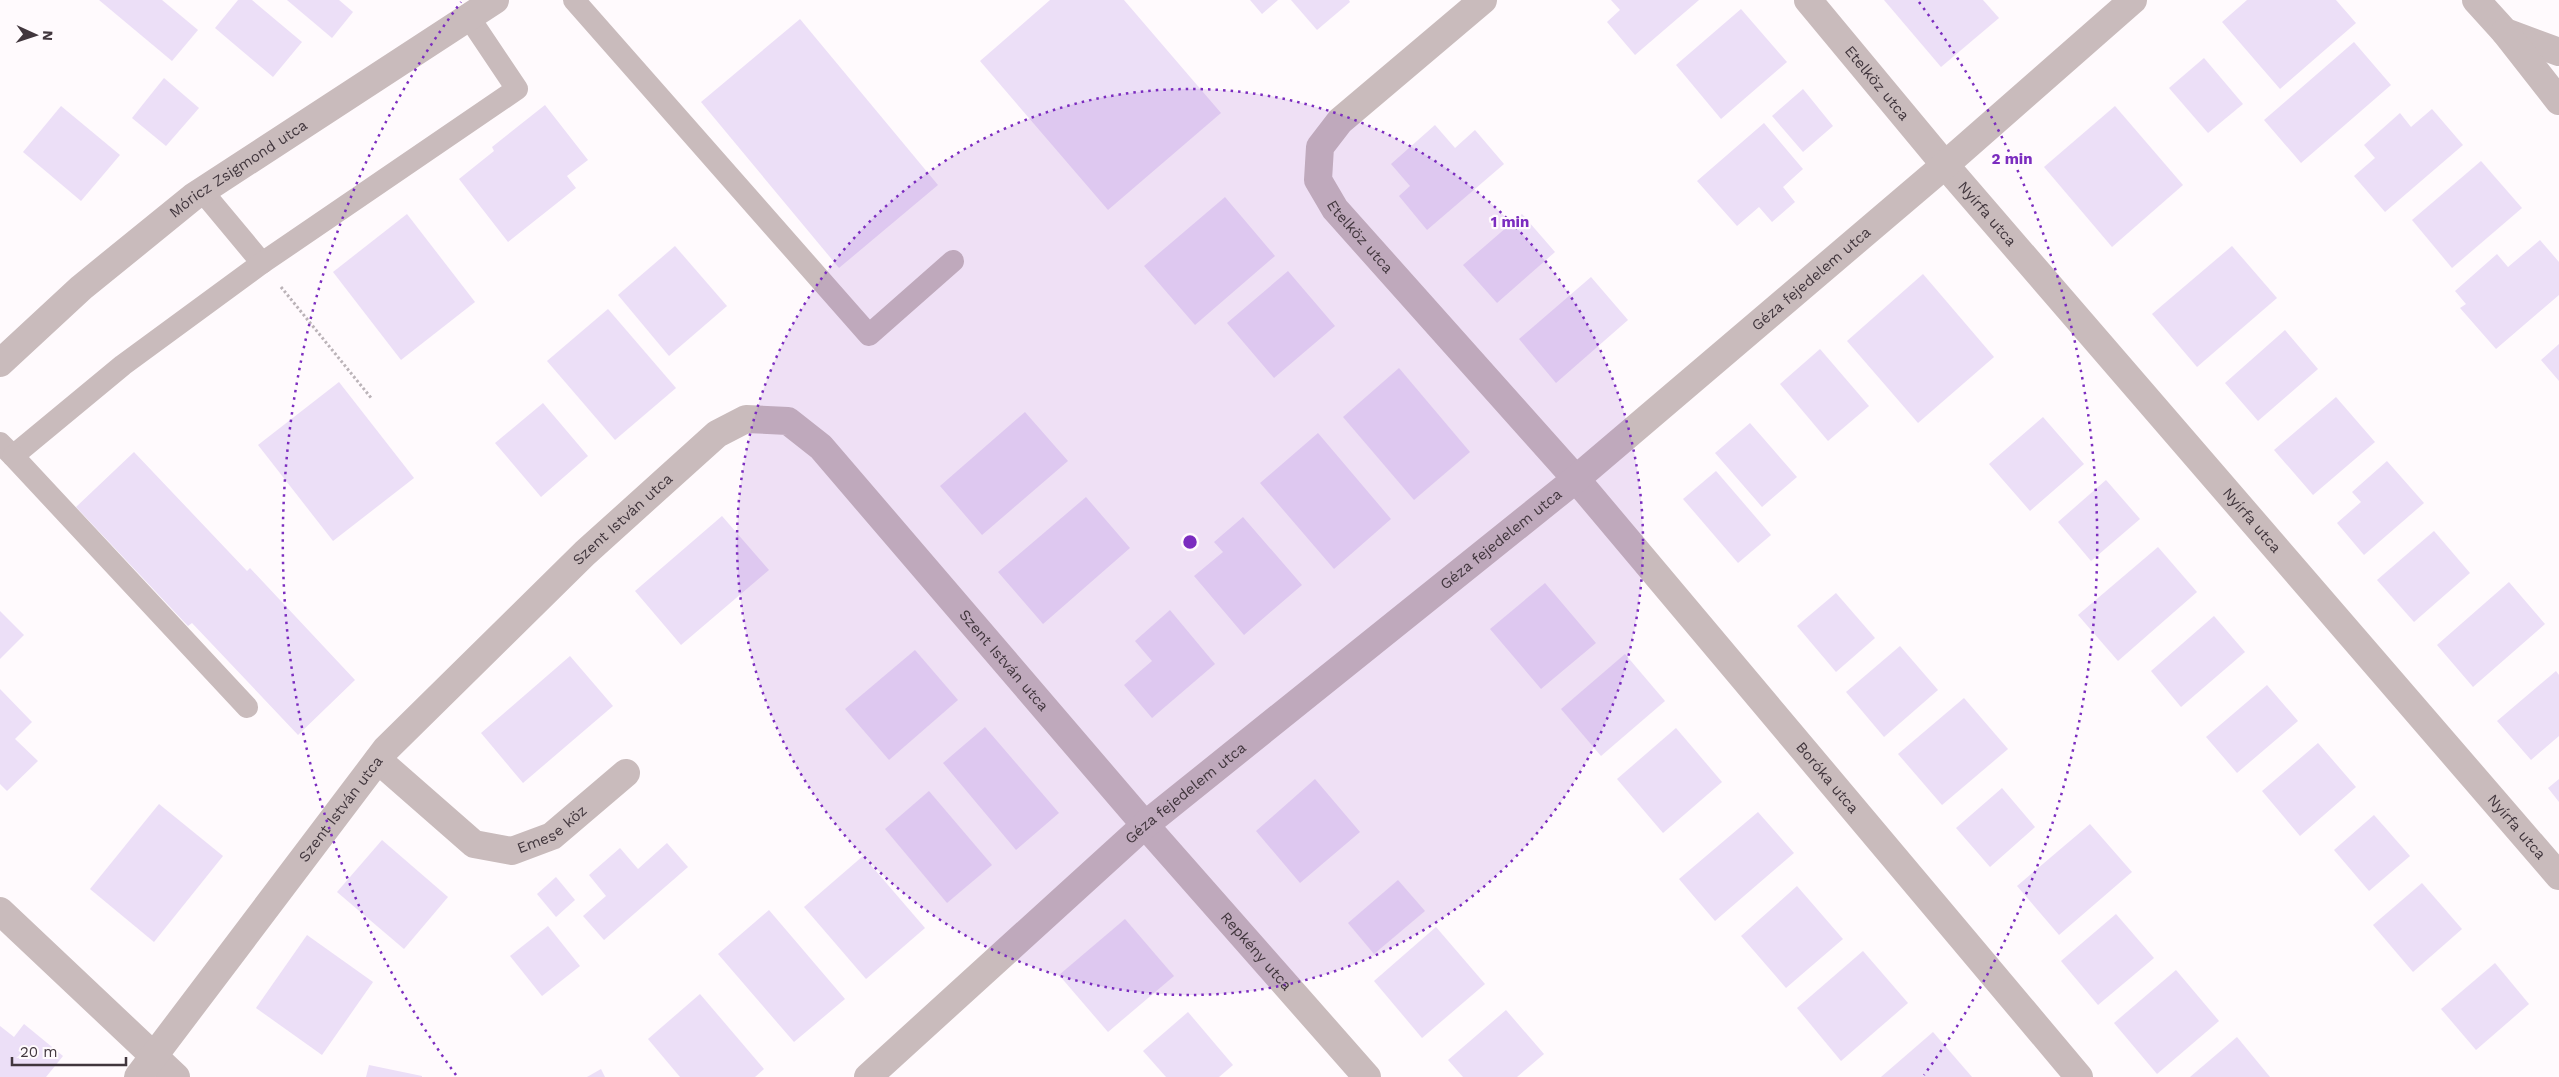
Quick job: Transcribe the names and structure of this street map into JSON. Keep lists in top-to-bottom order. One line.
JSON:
{"streets":{"street":["Etelköz utca","Móricz Zsigmond utca","Nyírfa utca","Géza fejedelem utca","Szent István utca","Boróka utca","Emese köz","Repkény utca"]},"crossings":[["Etelköz utca","Nyírfa utca"],["Etelköz utca","Géza fejedelem utca"],["Etelköz utca","Boróka utca"],["Nyírfa utca","Géza fejedelem utca"],["Géza fejedelem utca","Szent István utca"],["Géza fejedelem utca","Boróka utca"],["Géza fejedelem utca","Repkény utca"],["Szent István utca","Emese köz"],["Szent István utca","Repkény utca"]],"scale_bar":"20 m","north":"right","rings":["2 min","1 min"]}
